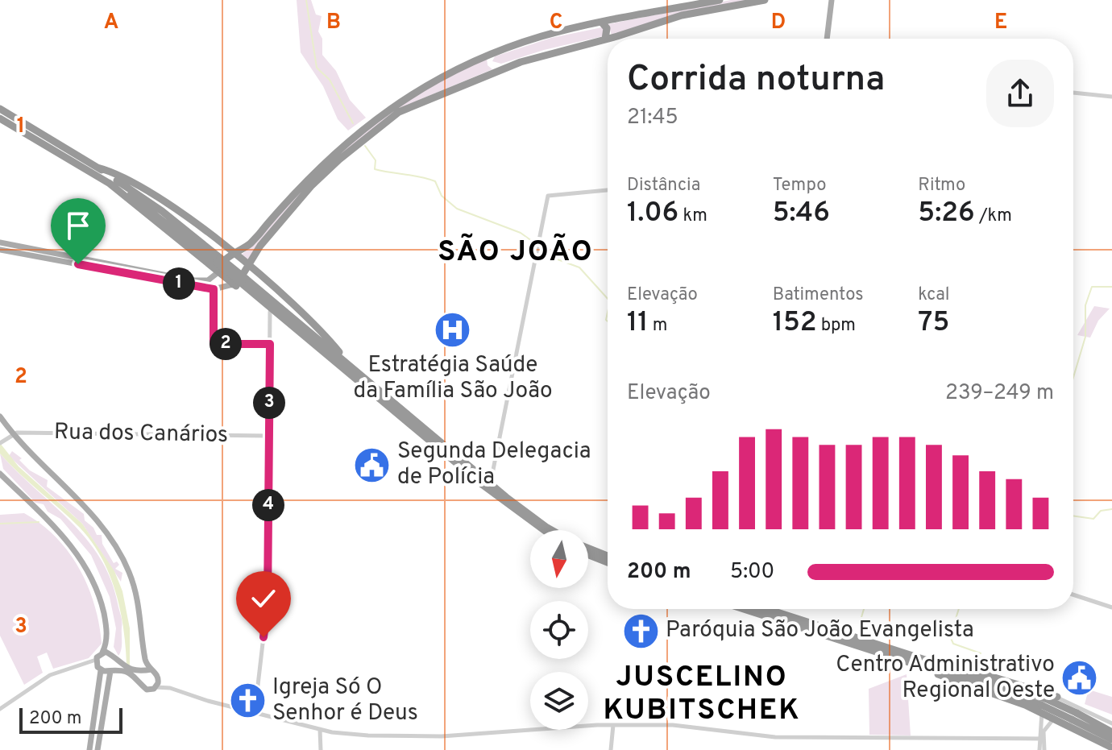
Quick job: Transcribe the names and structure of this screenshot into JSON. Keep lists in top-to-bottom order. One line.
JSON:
{"streets":{"street":["Rua dos Canários"]},"districts":["SÃO JOÃO","JUSCELINO KUBITSCHEK"],"places":{"hospital":["Estratégia Saúde da Família São João"],"public building":["Segunda Delegacia de Polícia","Centro Administrativo Regional Oeste"],"church":["Paróquia São João Evangelista","Igreja Só O Senhor é Deus"]},"scale_bar":"200 m","north":"bottom","page":{"heading":["Corrida noturna","21:45"],"stats":[["Distância","1.06 km"],["Tempo","5:46"],["Ritmo","5:26 /km"],["Elevação","11 m"],["Batimentos","152 bpm"],["kcal","75"]],"pins":["1","2","3","4"],"chart":["Elevação","239–249 m"],"list":[{"name":"200 m","note":"5:00"}],"scale":"200 m"},"grid":{"columns":["A","B","C","D","E"],"rows":["1","2","3"]}}
